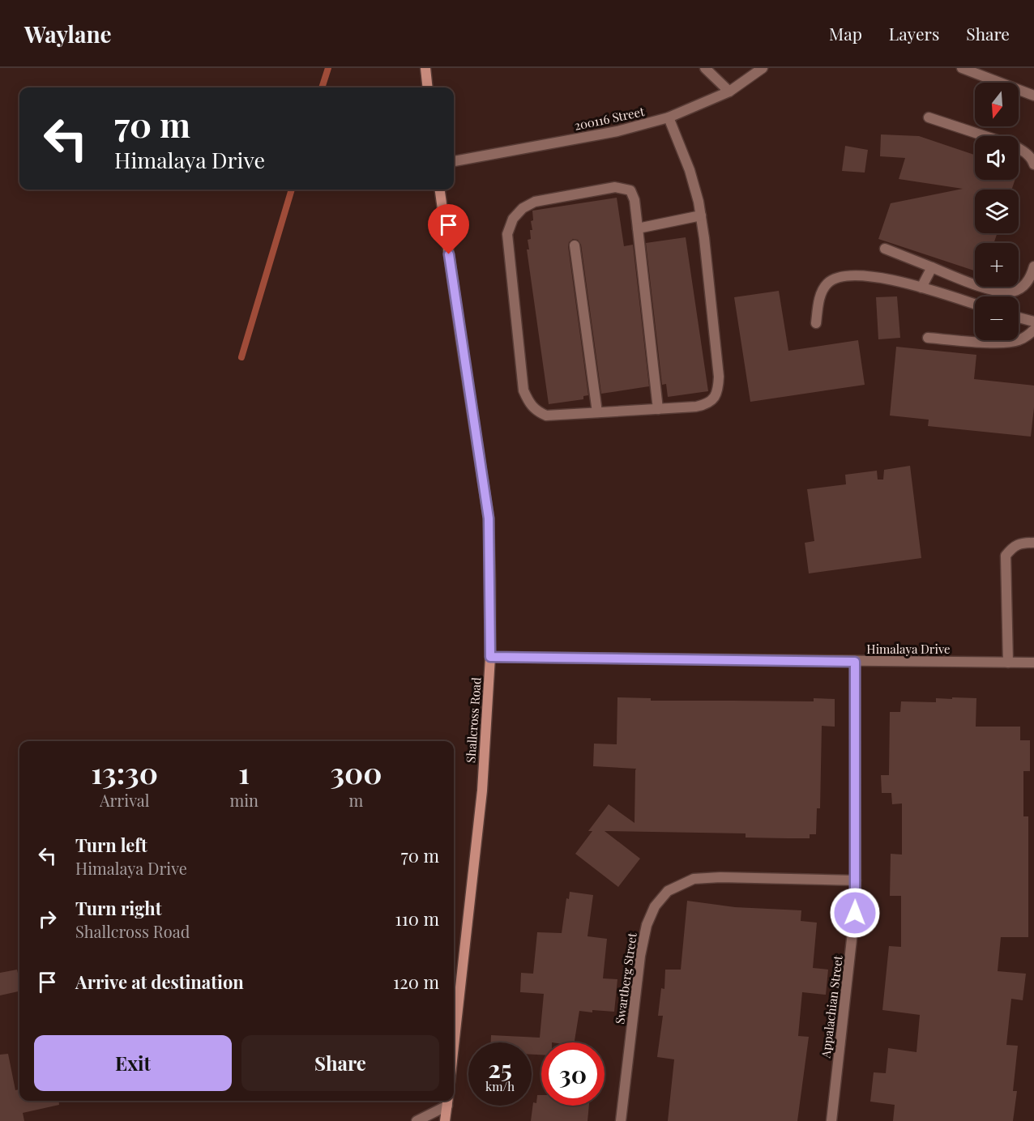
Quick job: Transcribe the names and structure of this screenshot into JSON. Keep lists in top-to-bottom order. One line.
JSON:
{"streets":{"street":["200116 Street","Himalaya Drive","Shallcross Road","Swartberg Street","Appalachian Street"]},"crossings":[["Himalaya Drive","Shallcross Road"],["Himalaya Drive","Appalachian Street"],["Swartberg Street","Appalachian Street"]],"north":"bottom","page":{"header":"Waylane","nav":["Map","Layers","Share"],"map_buttons":["+","−"],"turn":["70 m","Himalaya Drive"],"eta":["13:30","Arrival","1","min","300","m"],"list":[{"name":"Turn left","note":"Himalaya Drive","value":"70 m"},{"name":"Turn right","note":"Shallcross Road","value":"110 m"},{"name":"Arrive at destination","value":"120 m"}],"buttons":["Exit","Share"],"speed":"25 km/h","limit":"30"}}
